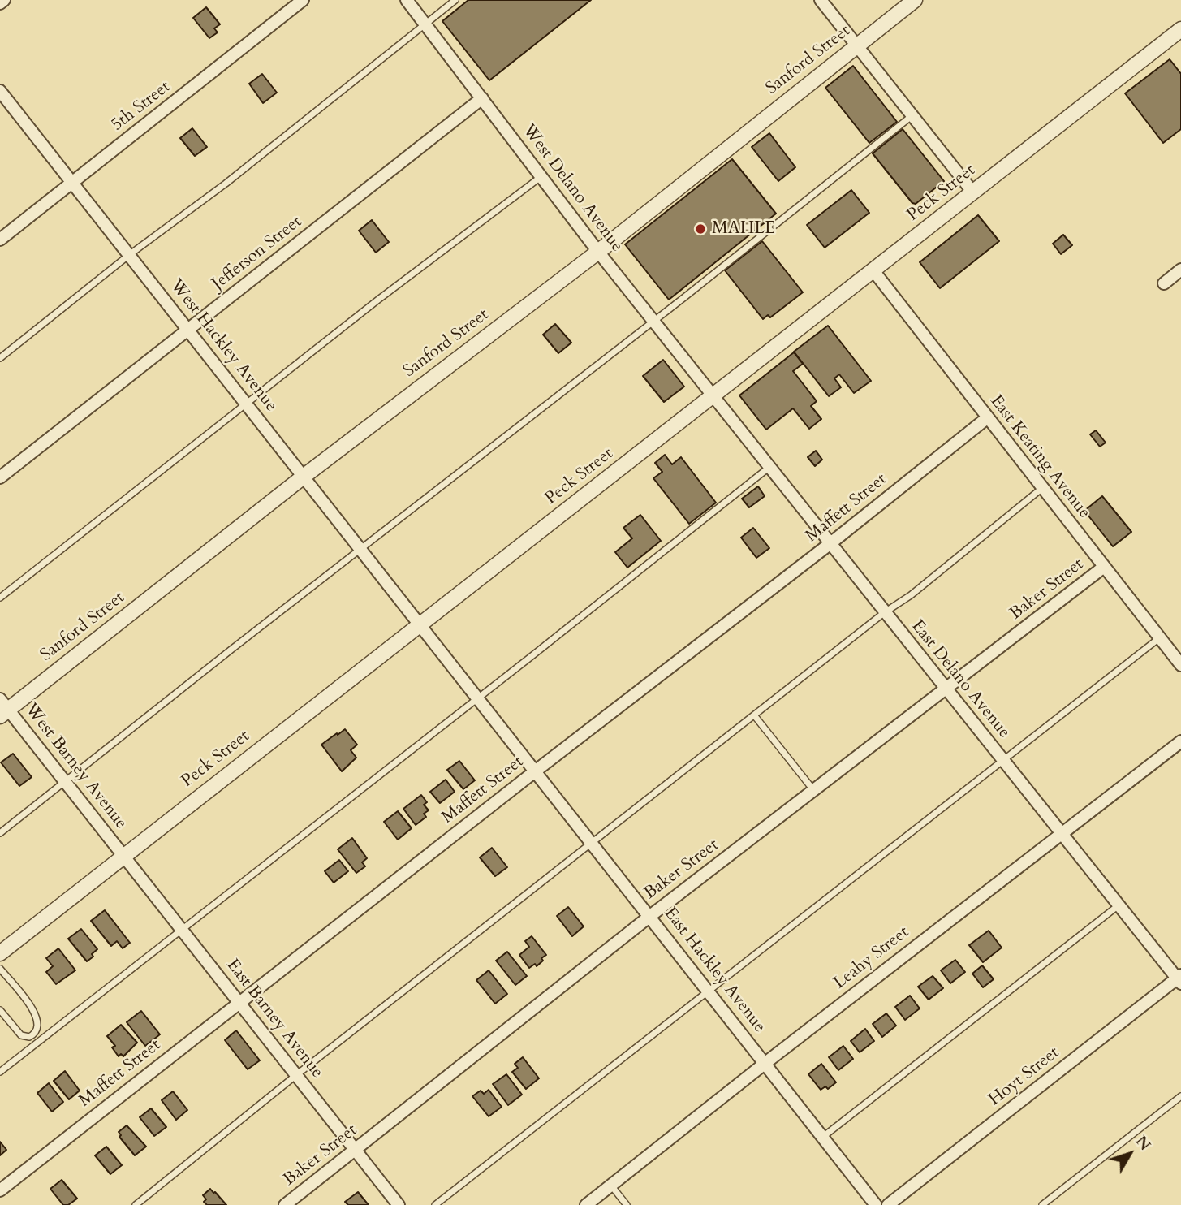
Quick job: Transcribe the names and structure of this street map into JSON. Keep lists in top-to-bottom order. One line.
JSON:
{"streets":{"street":["Sanford Street","5th Street","West Delano Avenue","Peck Street","Jefferson Street","West Hackley Avenue","East Keating Avenue","Maffett Street","Baker Street","East Delano Avenue","West Barney Avenue","Leahy Street","East Hackley Avenue","East Barney Avenue","Hoyt Street"]},"crossings":[["Sanford Street","West Delano Avenue"],["Sanford Street","West Hackley Avenue"],["Sanford Street","West Barney Avenue"],["5th Street","West Hackley Avenue"],["West Delano Avenue","Peck Street"],["West Delano Avenue","Jefferson Street"],["West Delano Avenue","East Delano Avenue"],["Peck Street","West Hackley Avenue"],["Peck Street","East Keating Avenue"],["Peck Street","East Delano Avenue"],["Peck Street","West Barney Avenue"],["Peck Street","East Hackley Avenue"],["Peck Street","East Barney Avenue"],["Jefferson Street","West Hackley Avenue"],["West Hackley Avenue","East Hackley Avenue"],["East Keating Avenue","Maffett Street"],["East Keating Avenue","Baker Street"],["Maffett Street","East Delano Avenue"],["Maffett Street","East Hackley Avenue"],["Maffett Street","East Barney Avenue"],["Baker Street","East Delano Avenue"],["Baker Street","East Hackley Avenue"],["Baker Street","East Barney Avenue"],["East Delano Avenue","Leahy Street"],["East Delano Avenue","Hoyt Street"],["West Barney Avenue","East Barney Avenue"],["Leahy Street","East Hackley Avenue"]],"places":["MAHLE"],"north":"top right"}
